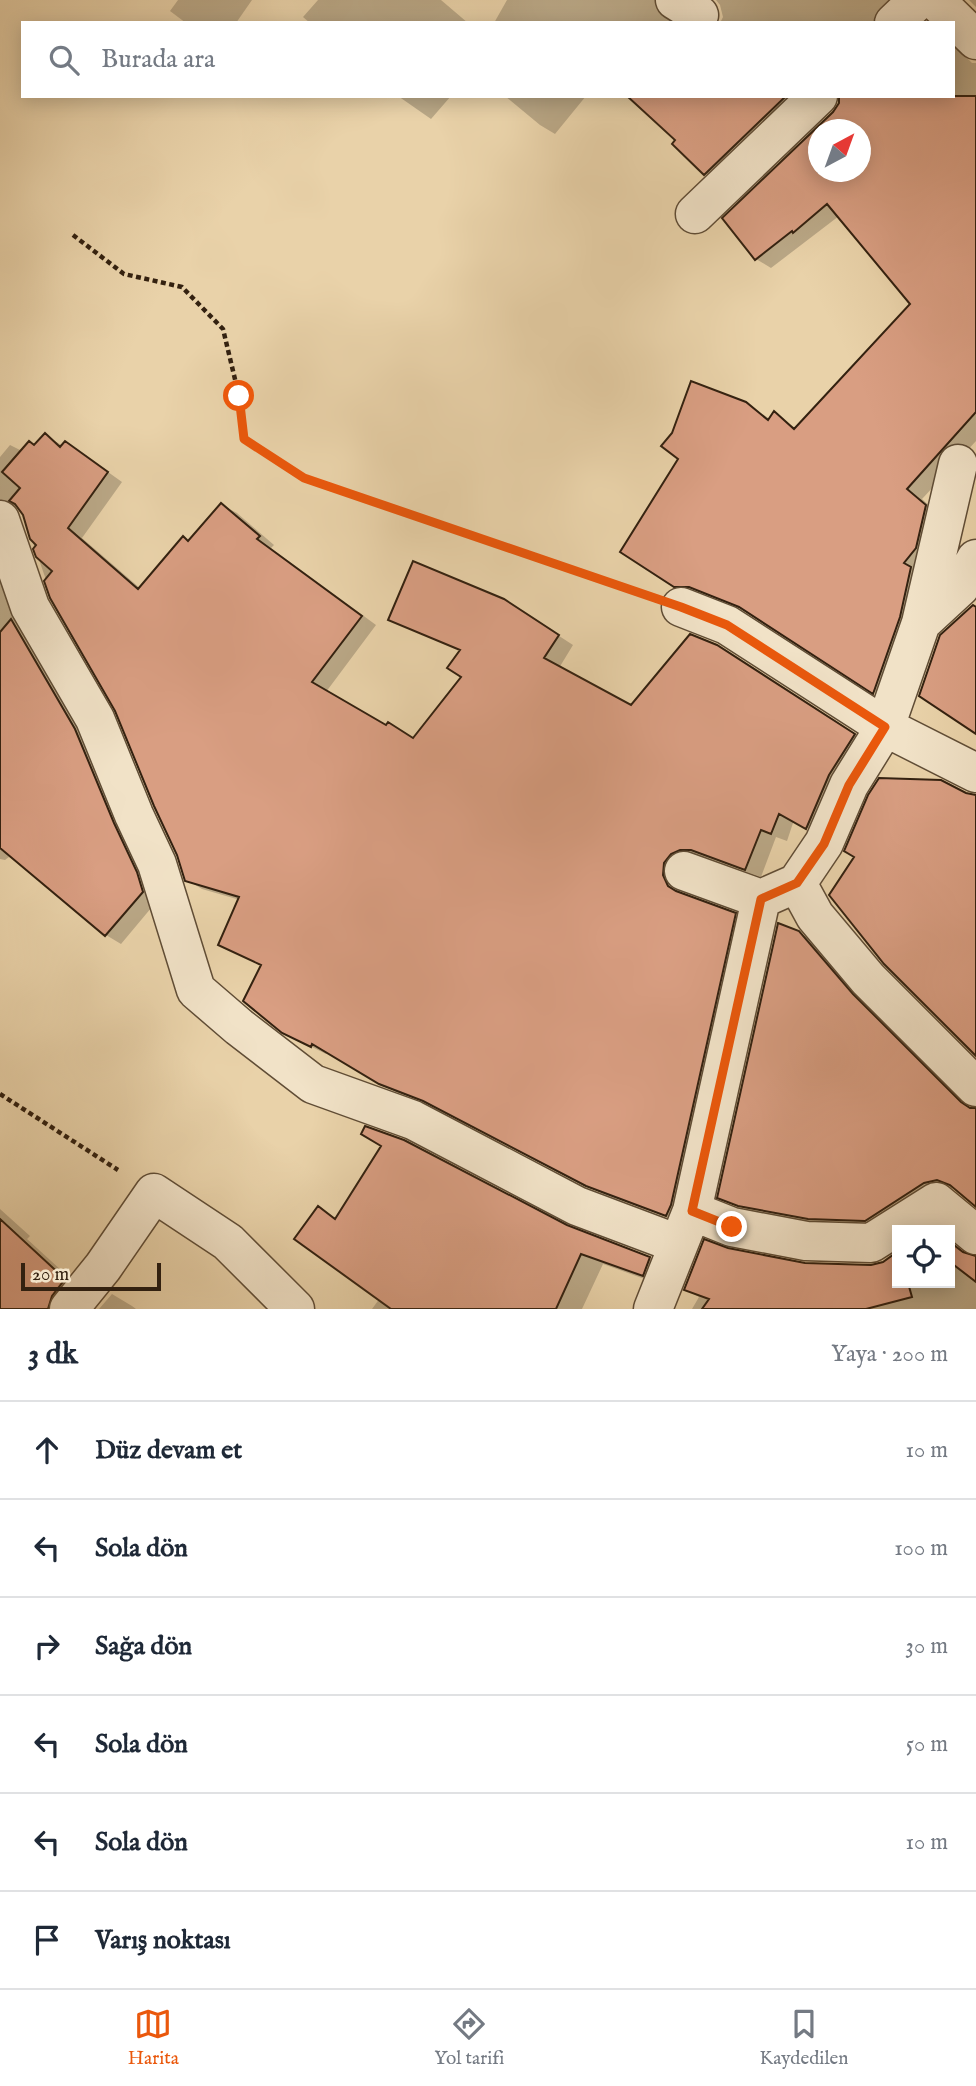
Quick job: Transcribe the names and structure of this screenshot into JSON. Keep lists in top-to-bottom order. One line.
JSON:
{"scale_bar":"20 m","north":"top right","page":{"search":"Burada ara","scale":"20 m","heading":["3 dk","Yaya · 200 m"],"list":[["Düz devam et","10 m"],["Sola dön","100 m"],["Sağa dön","30 m"],["Sola dön","50 m"],["Sola dön","10 m"],"Varış noktası"],"nav":["Harita","Yol tarifi","Kaydedilen"]}}
